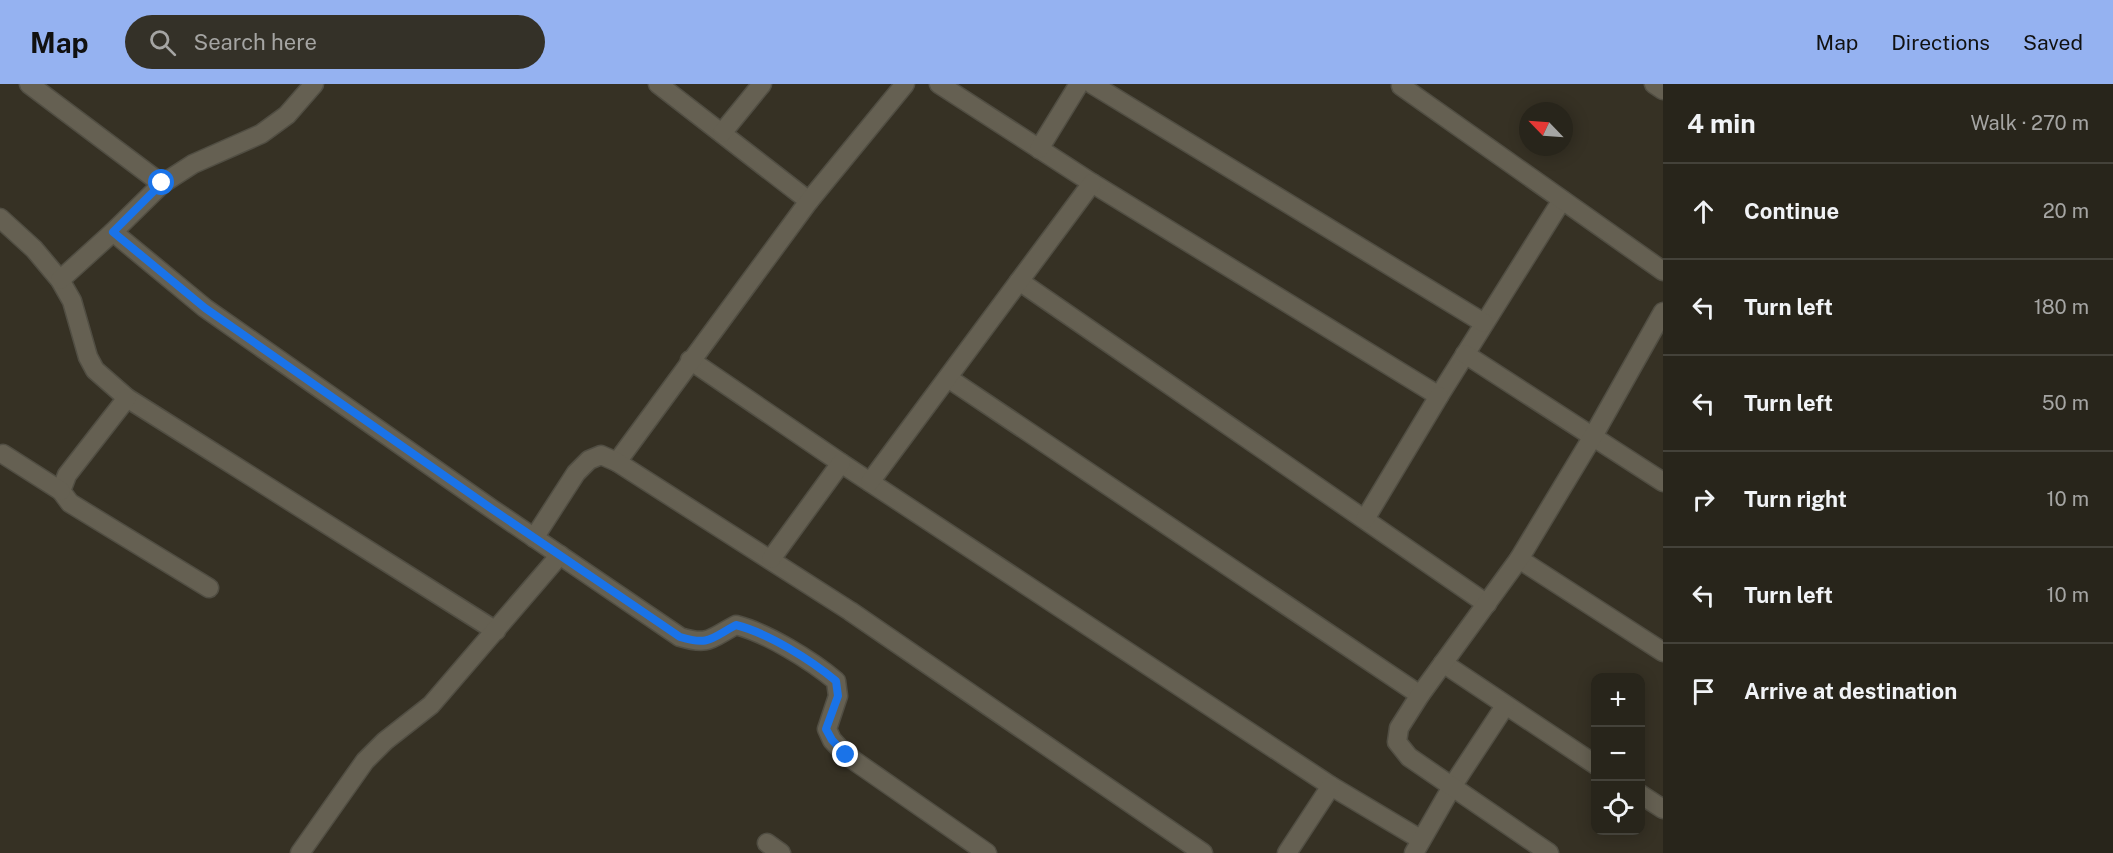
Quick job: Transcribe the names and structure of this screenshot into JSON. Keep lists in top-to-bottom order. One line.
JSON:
{"north":"top left","page":{"header":"Map","search":"Search here","nav":["Map","Directions","Saved"],"heading":["4 min","Walk · 270 m"],"list":[["Continue","20 m"],["Turn left","180 m"],["Turn left","50 m"],["Turn right","10 m"],["Turn left","10 m"],"Arrive at destination"],"map_buttons":["+","−"]}}
